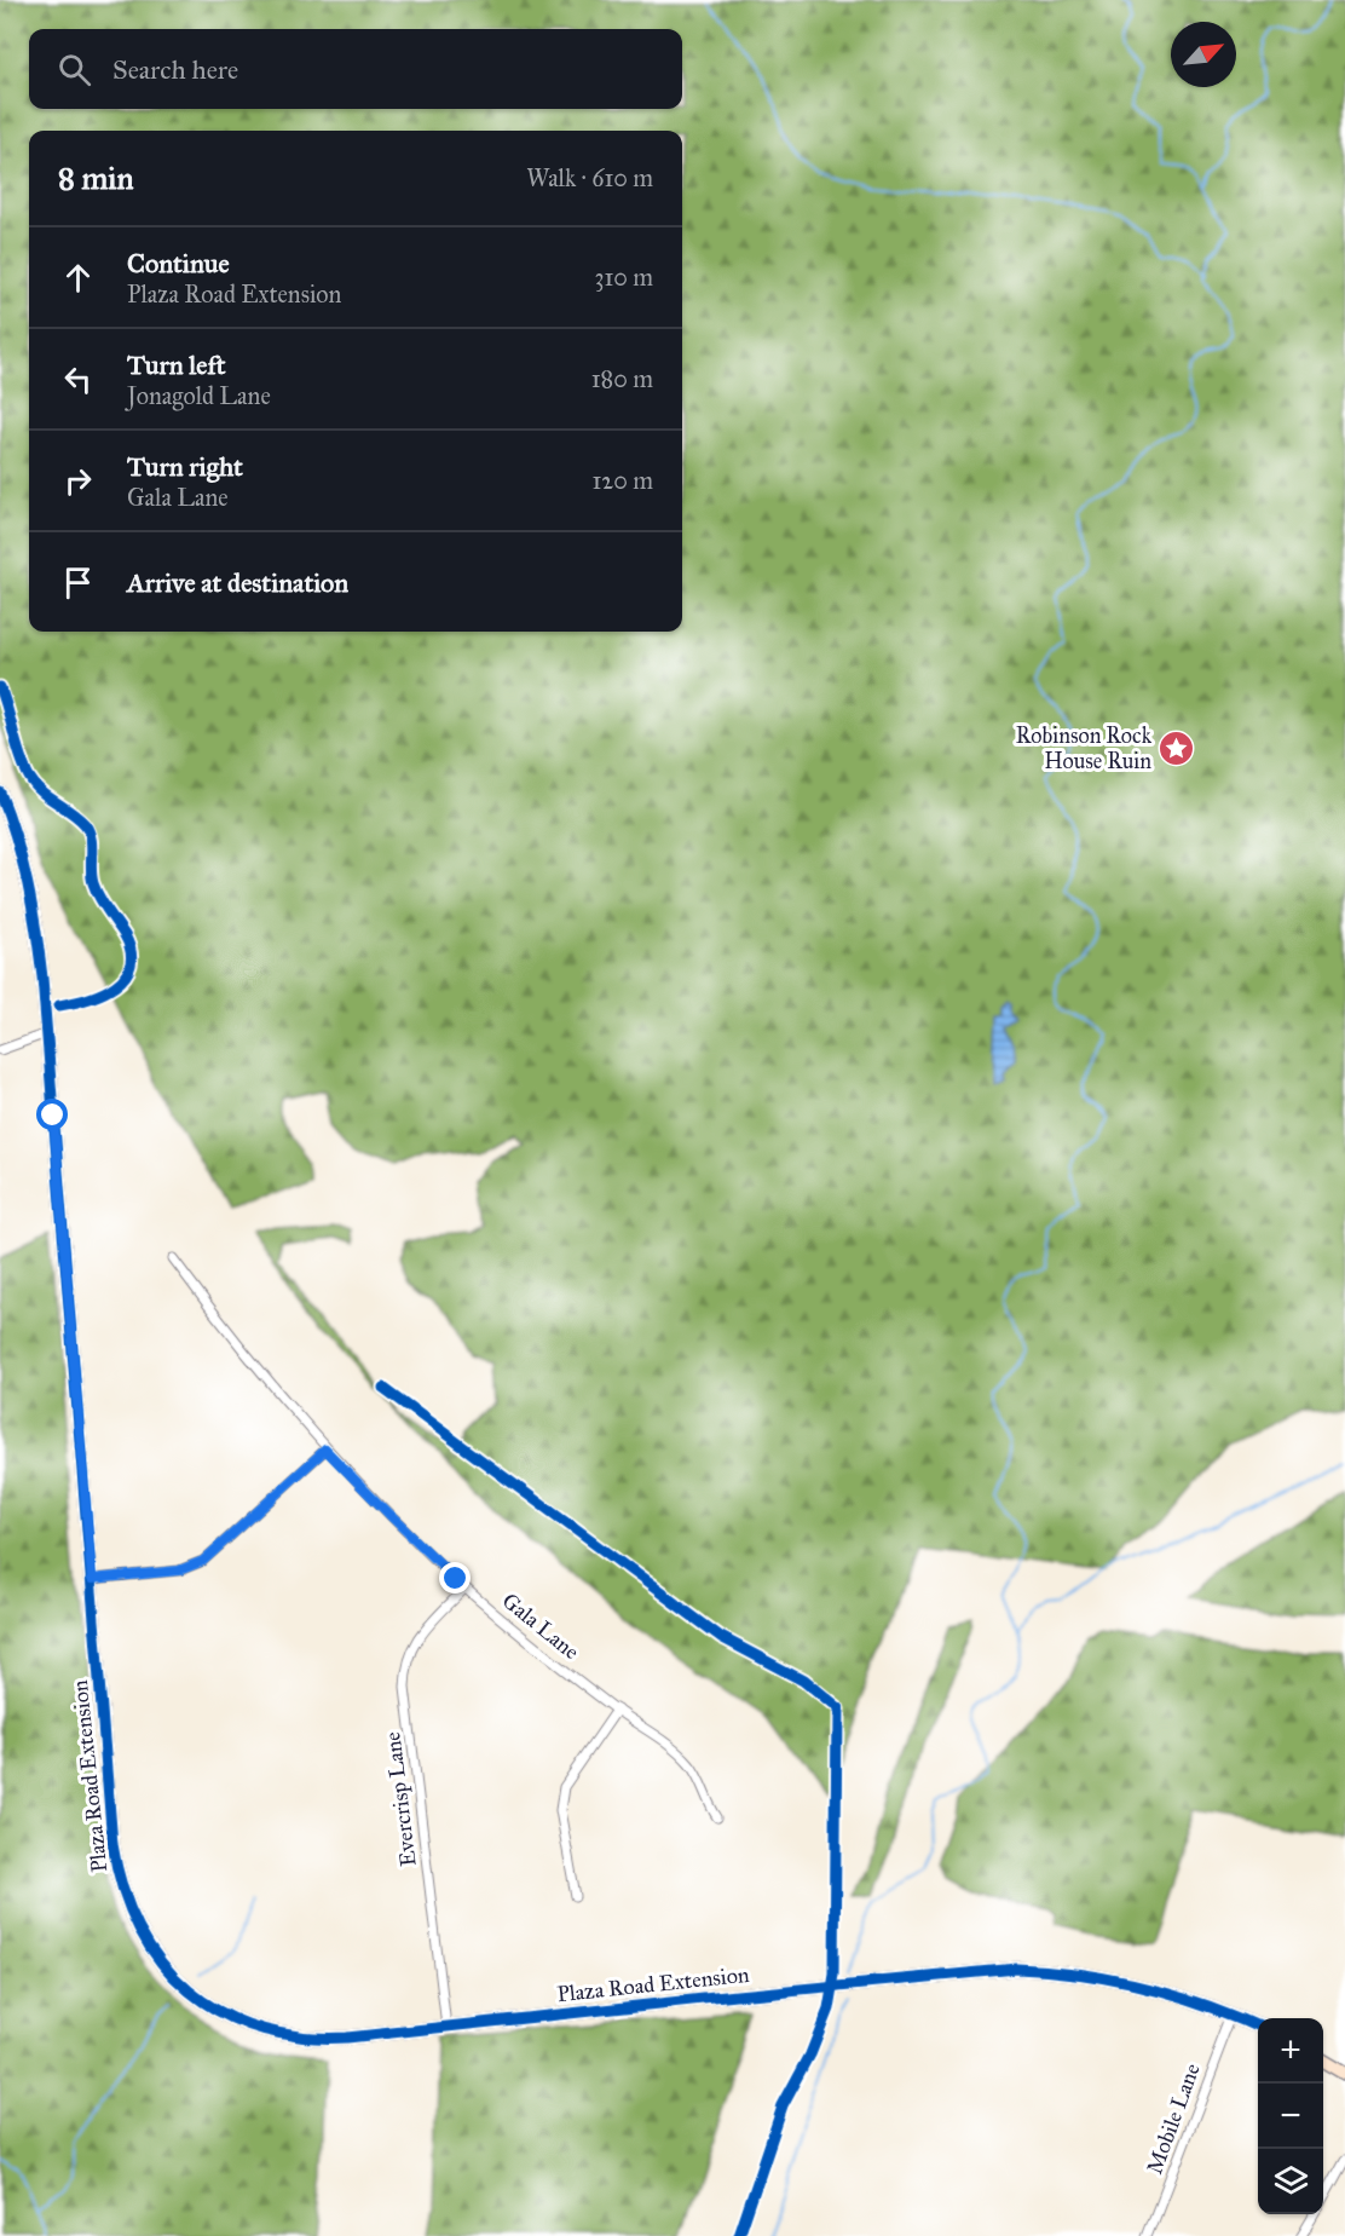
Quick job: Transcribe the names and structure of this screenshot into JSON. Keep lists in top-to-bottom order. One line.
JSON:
{"streets":{"street":["Gala Lane","Plaza Road Extension","Evercrisp Lane","Mobile Lane"]},"crossings":[["Gala Lane","Evercrisp Lane"],["Plaza Road Extension","Evercrisp Lane"],["Plaza Road Extension","Mobile Lane"]],"places":{"place":["Robinson Rock House Ruin"]},"north":"top right","page":{"search":"Search here","heading":["8 min","Walk · 610 m"],"list":[["Continue","Plaza Road Extension","310 m"],["Turn left","Jonagold Lane","180 m"],["Turn right","Gala Lane","120 m"],"Arrive at destination"],"map_buttons":["+","−"]}}
